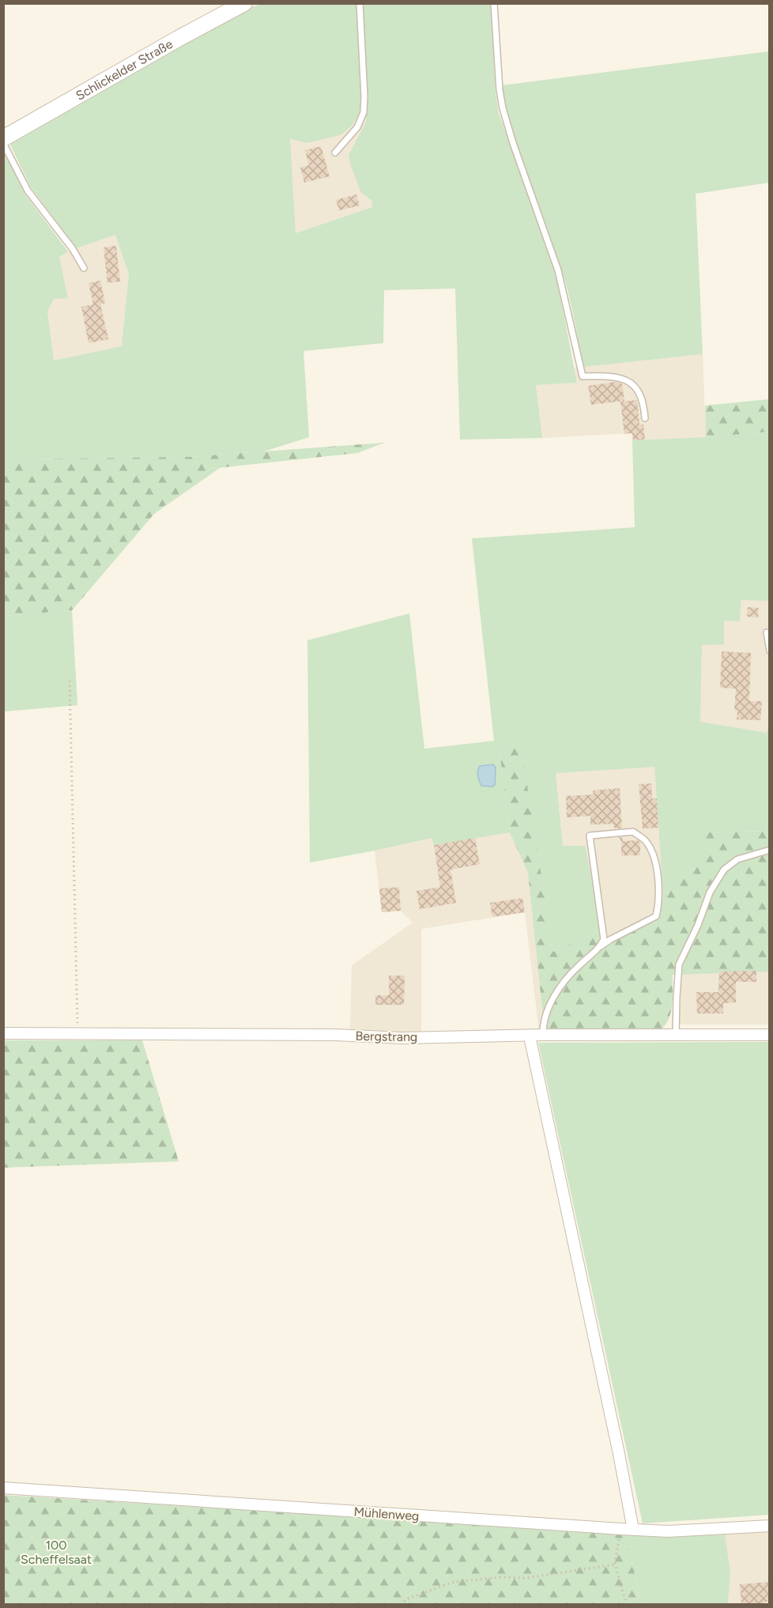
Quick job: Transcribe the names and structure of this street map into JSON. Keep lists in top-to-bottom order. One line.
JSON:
{"streets":{"main road":["Schlickelder Straße"],"street":["Bergstrang","Mühlenweg"]},"parks":["100 Scheffelsaat"]}
